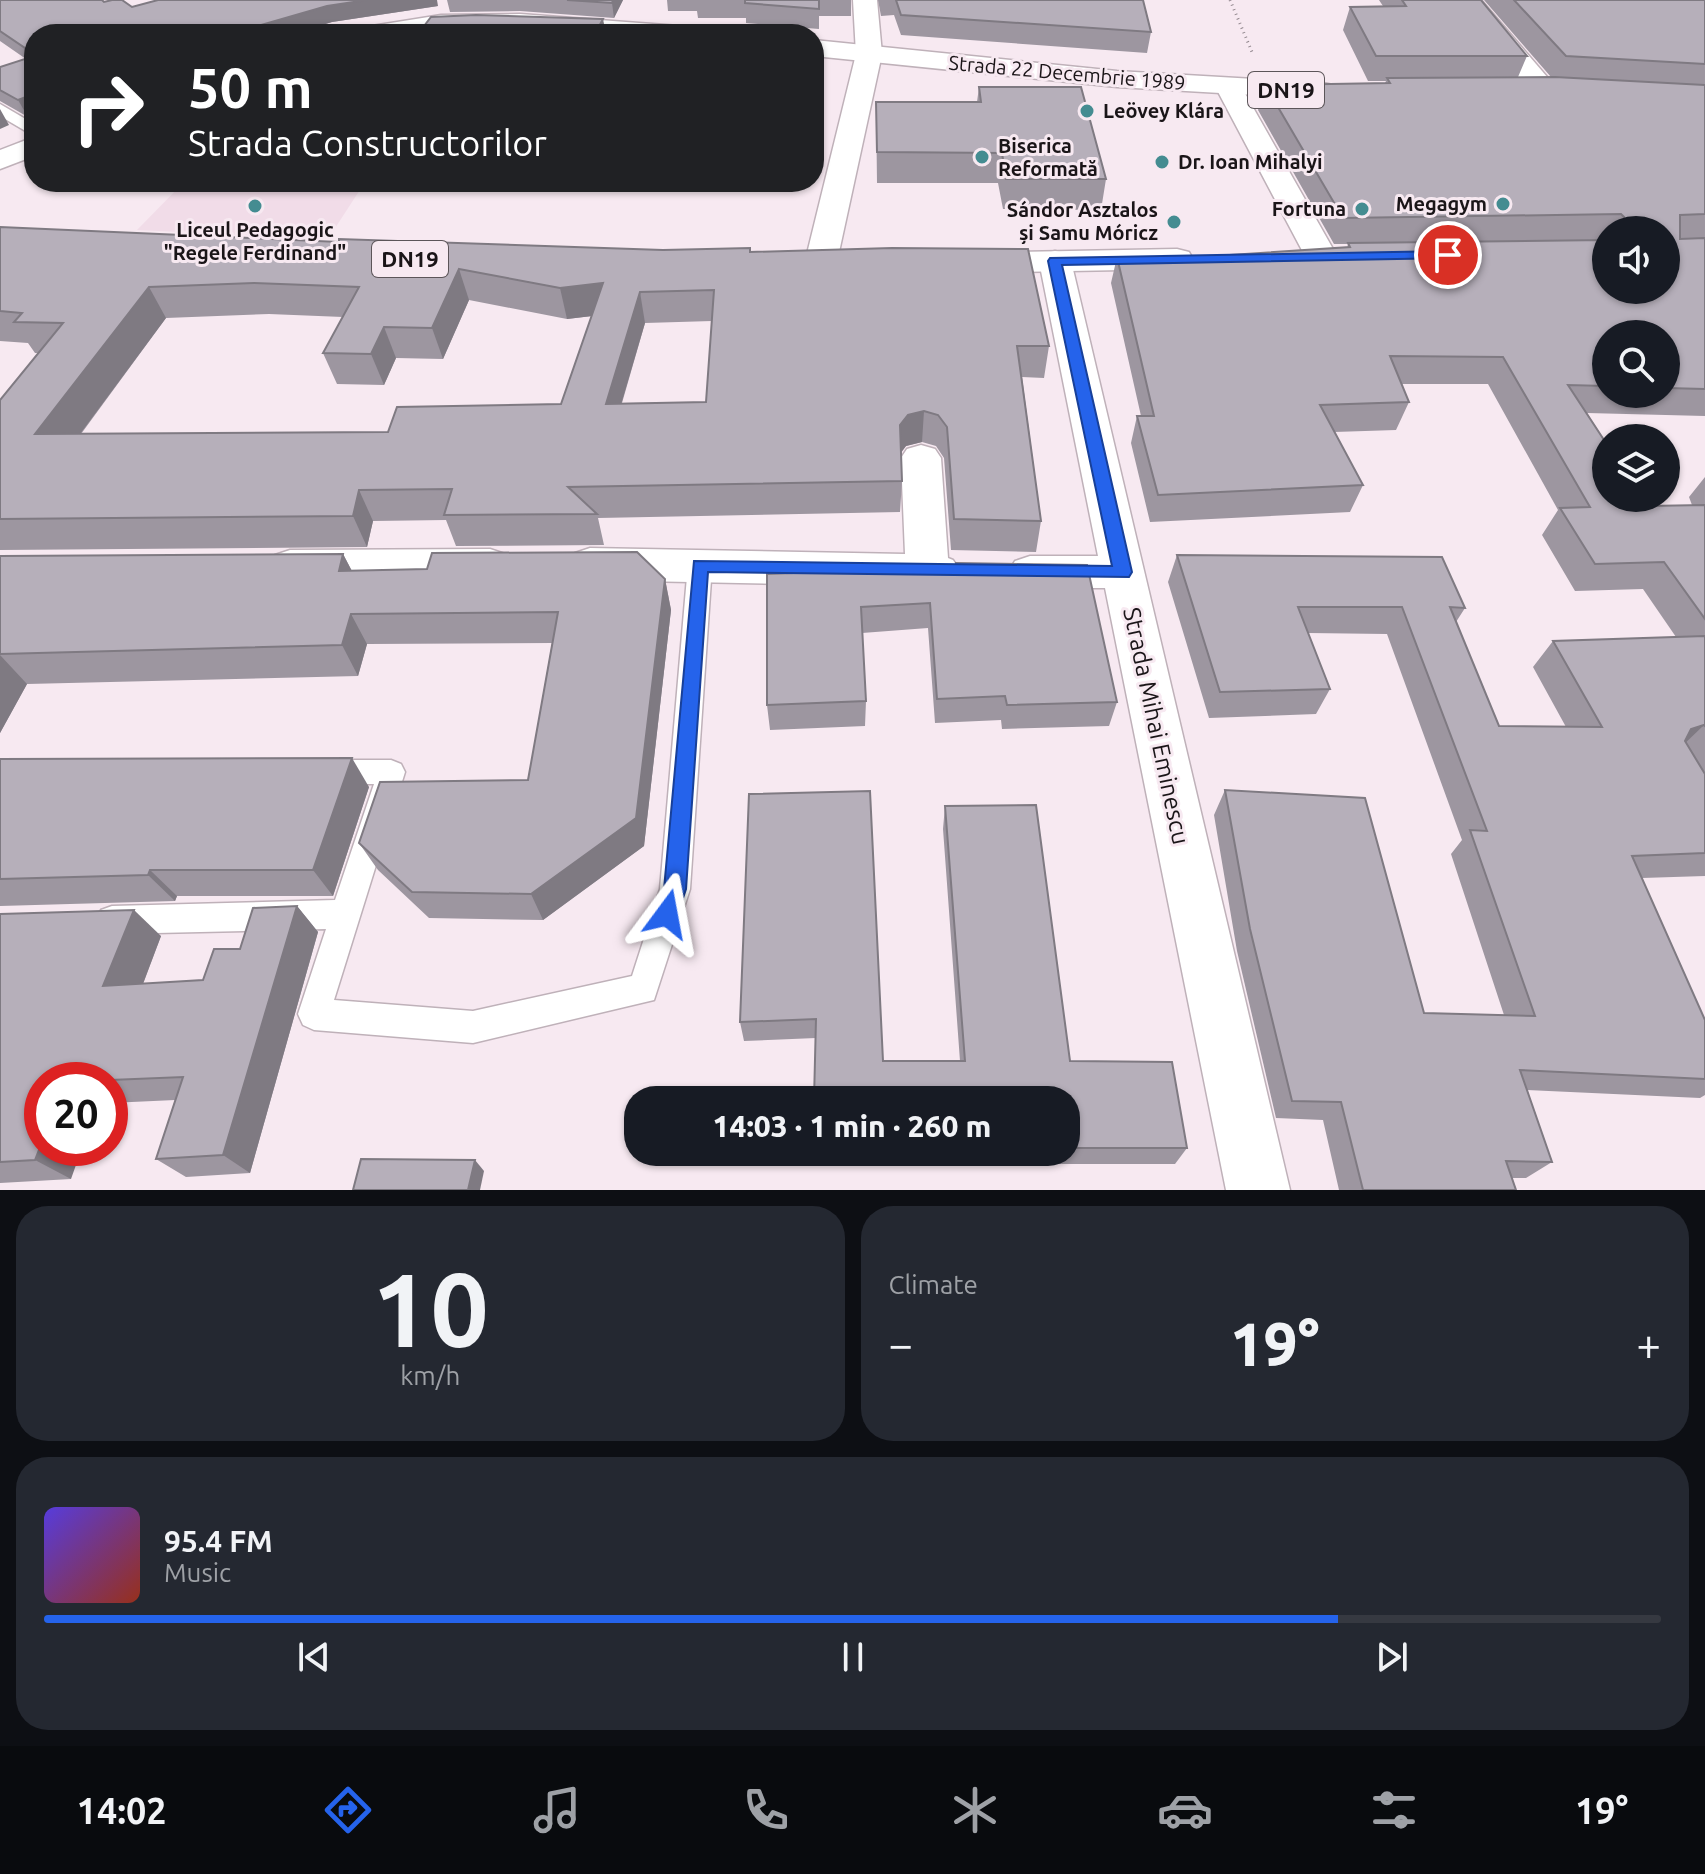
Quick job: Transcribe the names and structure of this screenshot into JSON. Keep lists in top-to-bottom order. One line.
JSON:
{"streets":{"street":["Strada 22 Decembrie 1989","DN19","Strada Mihai Eminescu"]},"places":["Leövey Klára","Biserica Reformată","Dr. Ioan Mihalyi","Megagym","Liceul Pedagogic \"Regele Ferdinand\"","Fortuna","Sándor Asztalos și Samu Móricz"],"page":{"turn":["50 m","Strada Constructorilor"],"limit":"20","trip":"14:03 · 1 min · 260 m","tile":[["10","km/h"],"Climate"],"heat":["−","19°","+"],"song":["95.4 FM","Music"],"tabs":["14:02","19°"]}}
